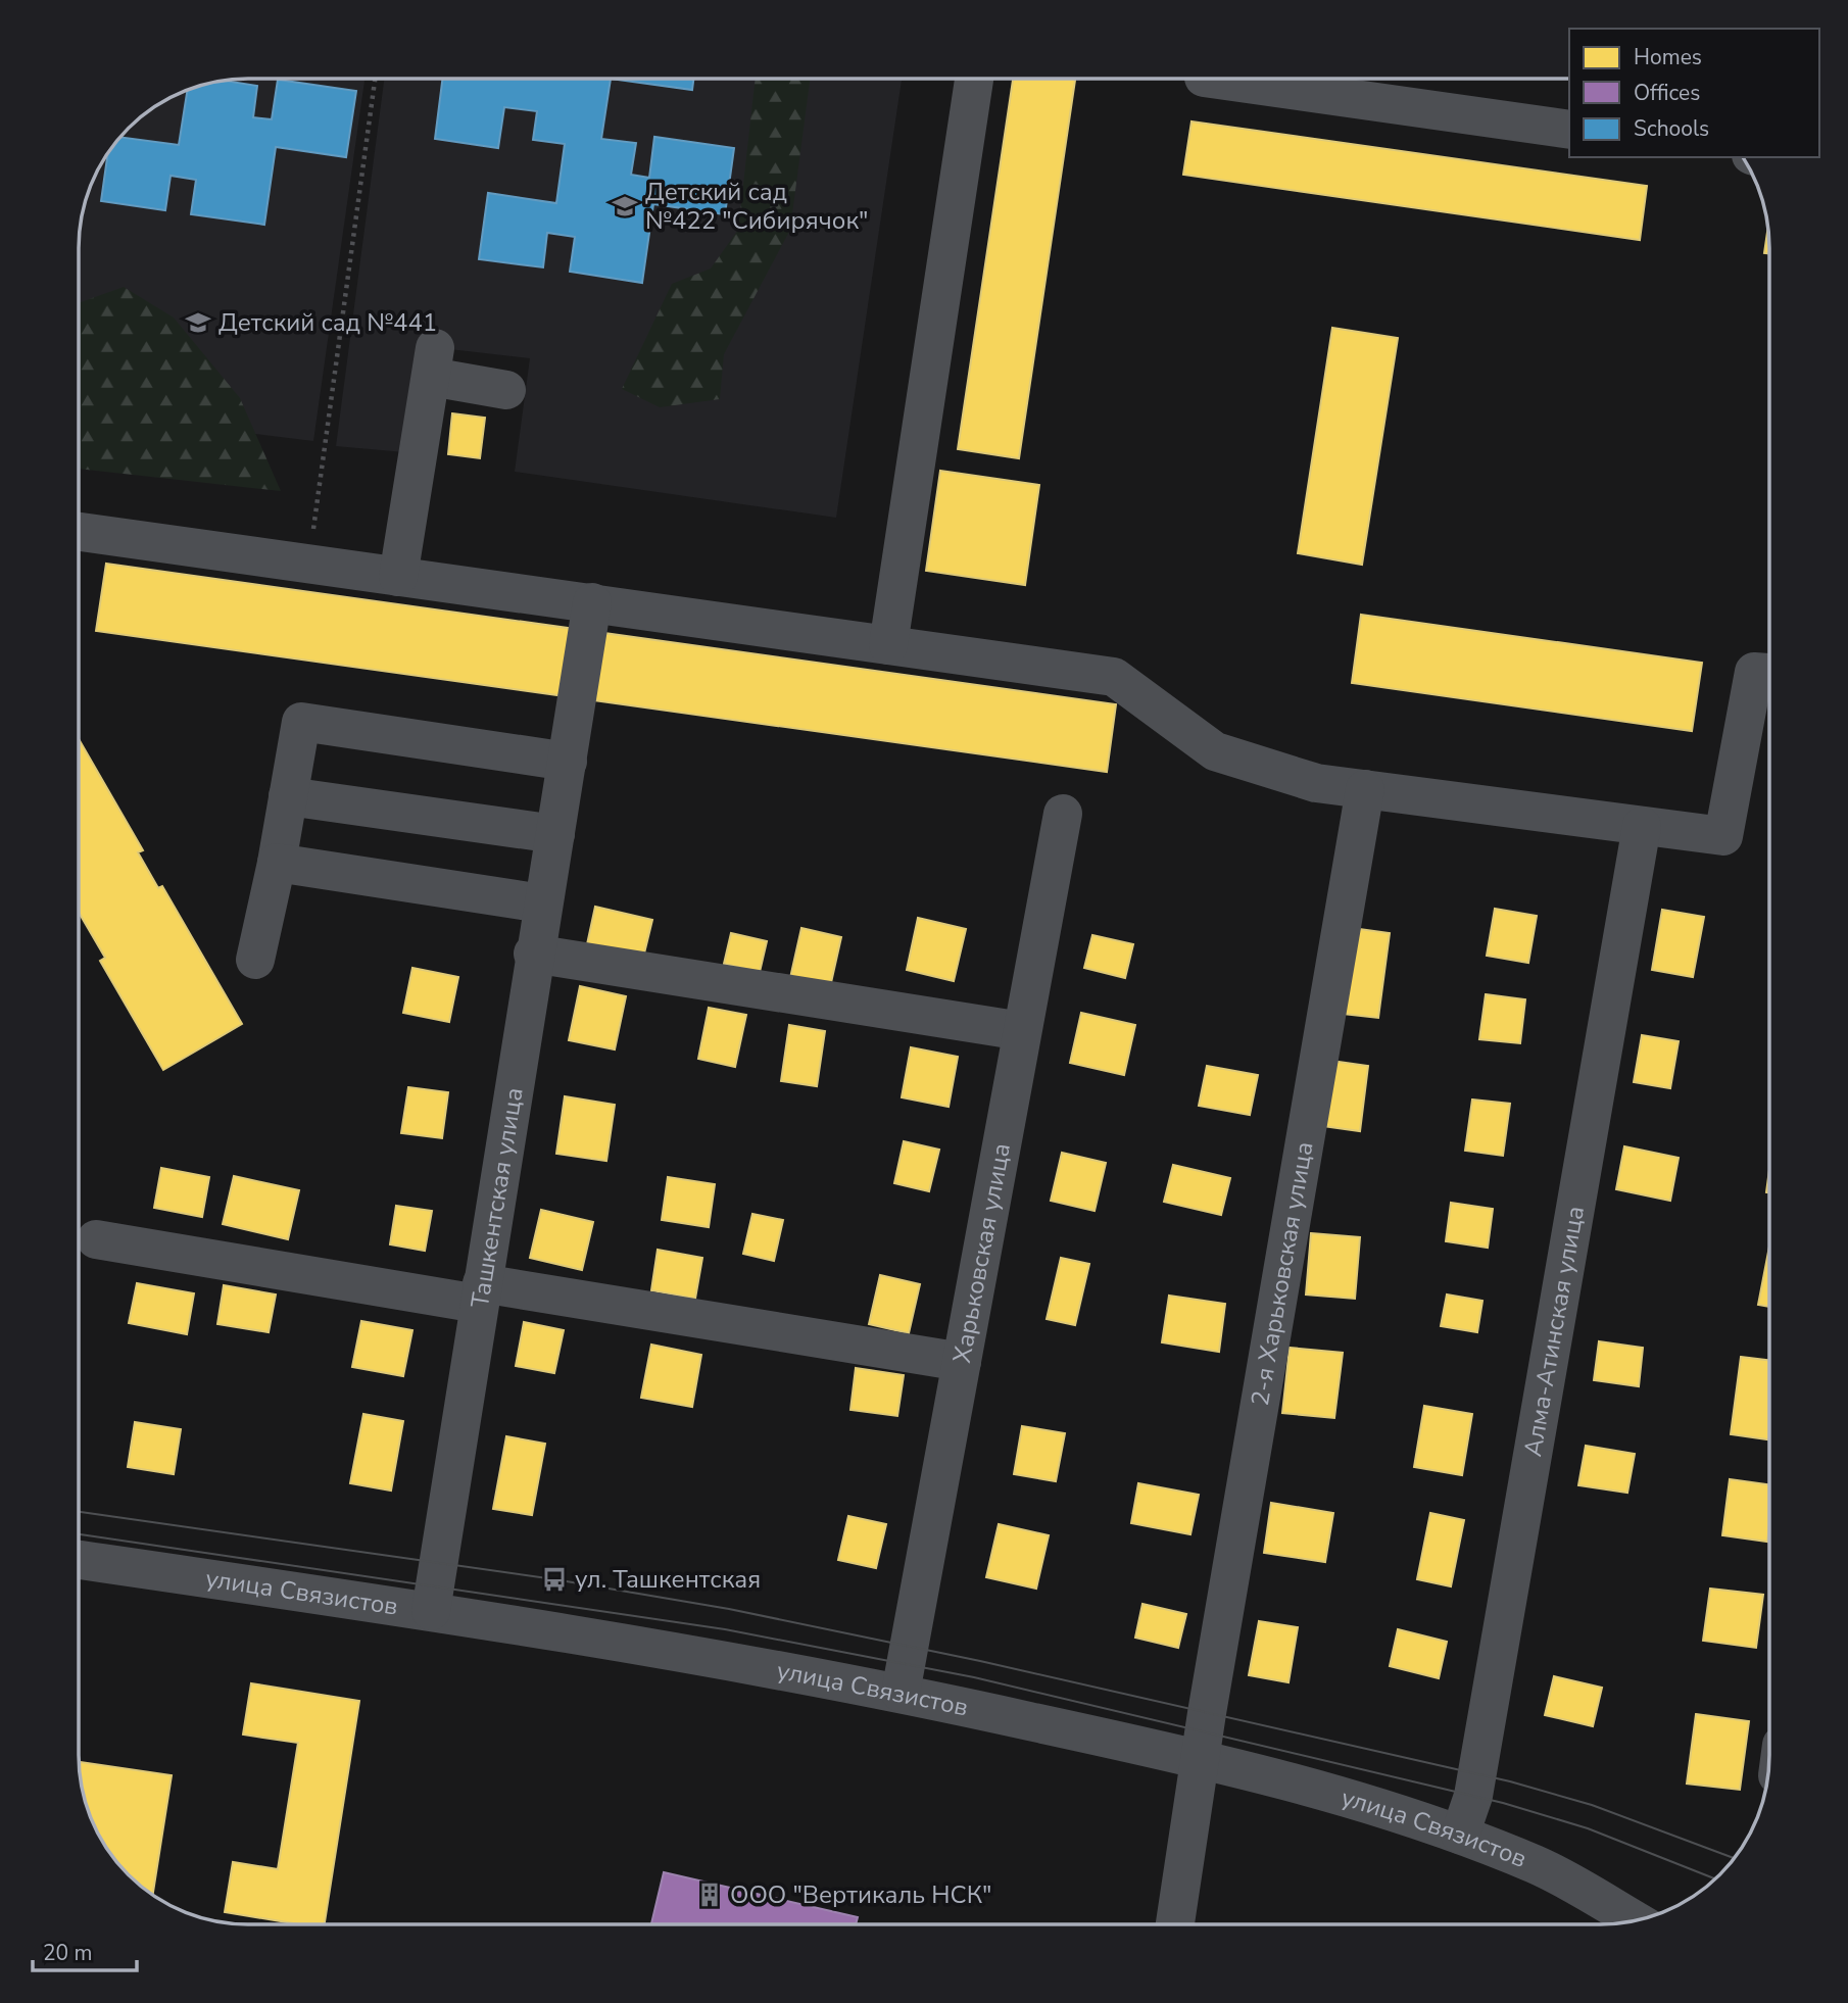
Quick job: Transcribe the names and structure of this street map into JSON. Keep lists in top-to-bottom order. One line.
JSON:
{"streets":{"street":["Ташкентская улица","Харьковская улица","2-я Харьковская улица","Алма-Атинская улица","улица Связистов"]},"crossings":[["Ташкентская улица","улица Связистов"],["Харьковская улица","улица Связистов"],["2-я Харьковская улица","улица Связистов"],["Алма-Атинская улица","улица Связистов"]],"places":{"school or university":["Детский сад №422 \"Сибирячок\"","Детский сад №441"],"bus stop":["ул. Ташкентская"],"building":["ООО \"Вертикаль НСК\""]},"legend":["Homes","Offices","Schools"],"scale_bar":"20 m"}
